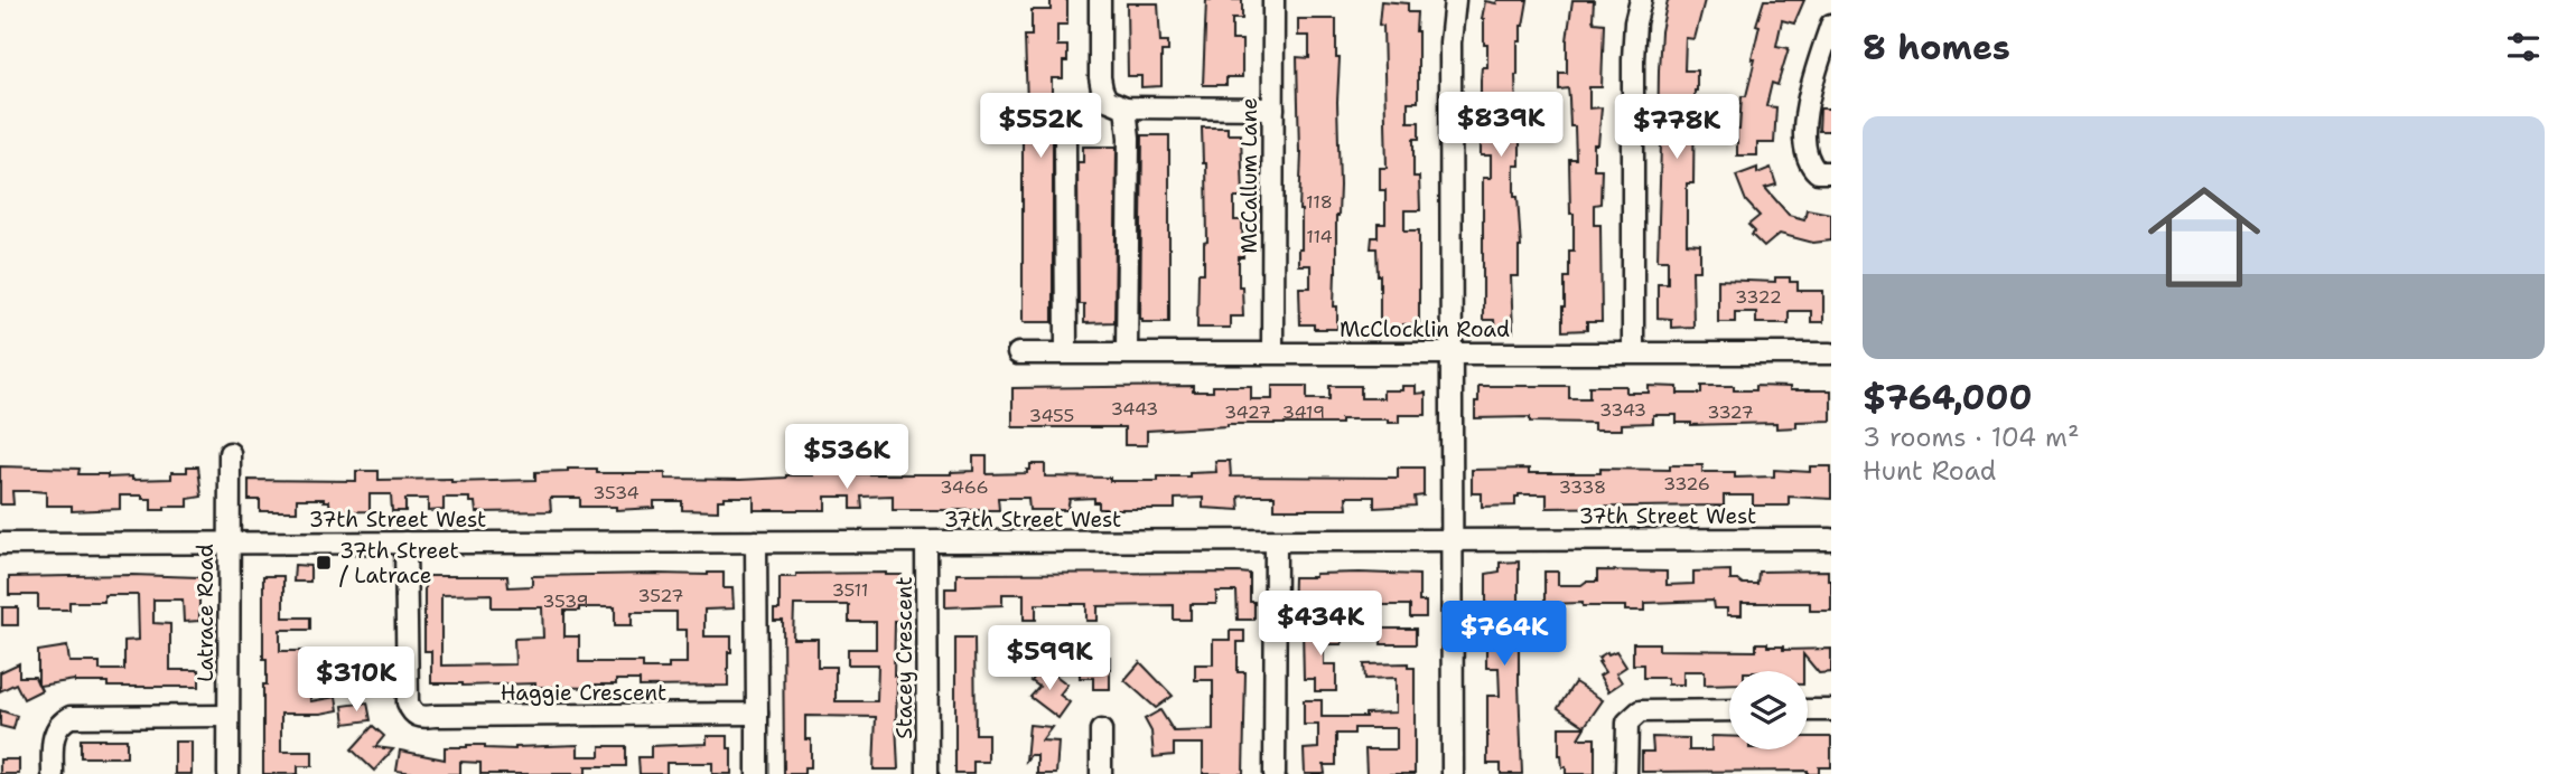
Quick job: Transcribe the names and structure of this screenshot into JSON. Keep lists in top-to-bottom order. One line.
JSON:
{"streets":{"street":["McCallum Lane","McClocklin Road","37th Street West","Latrace Road","Stacey Crescent","Haggie Crescent"]},"crossings":[["McCallum Lane","McClocklin Road"],["37th Street West","Latrace Road"],["37th Street West","Stacey Crescent"],["37th Street West","Haggie Crescent"]],"places":{"transit":["37th Street / Latrace"]},"house_numbers":["118","114","3322","3443","3343","3427","3419","3327","3455","3326","3466","3338","3534","3511","3527","3539"],"page":{"heading":"8 homes","price":["$839K","$552K","$778K","$536K","$434K","$764K","$599K","$310K"],"list":[{"name":"$764,000","note":"3 rooms · 104 m² · Hunt Road"}]}}
